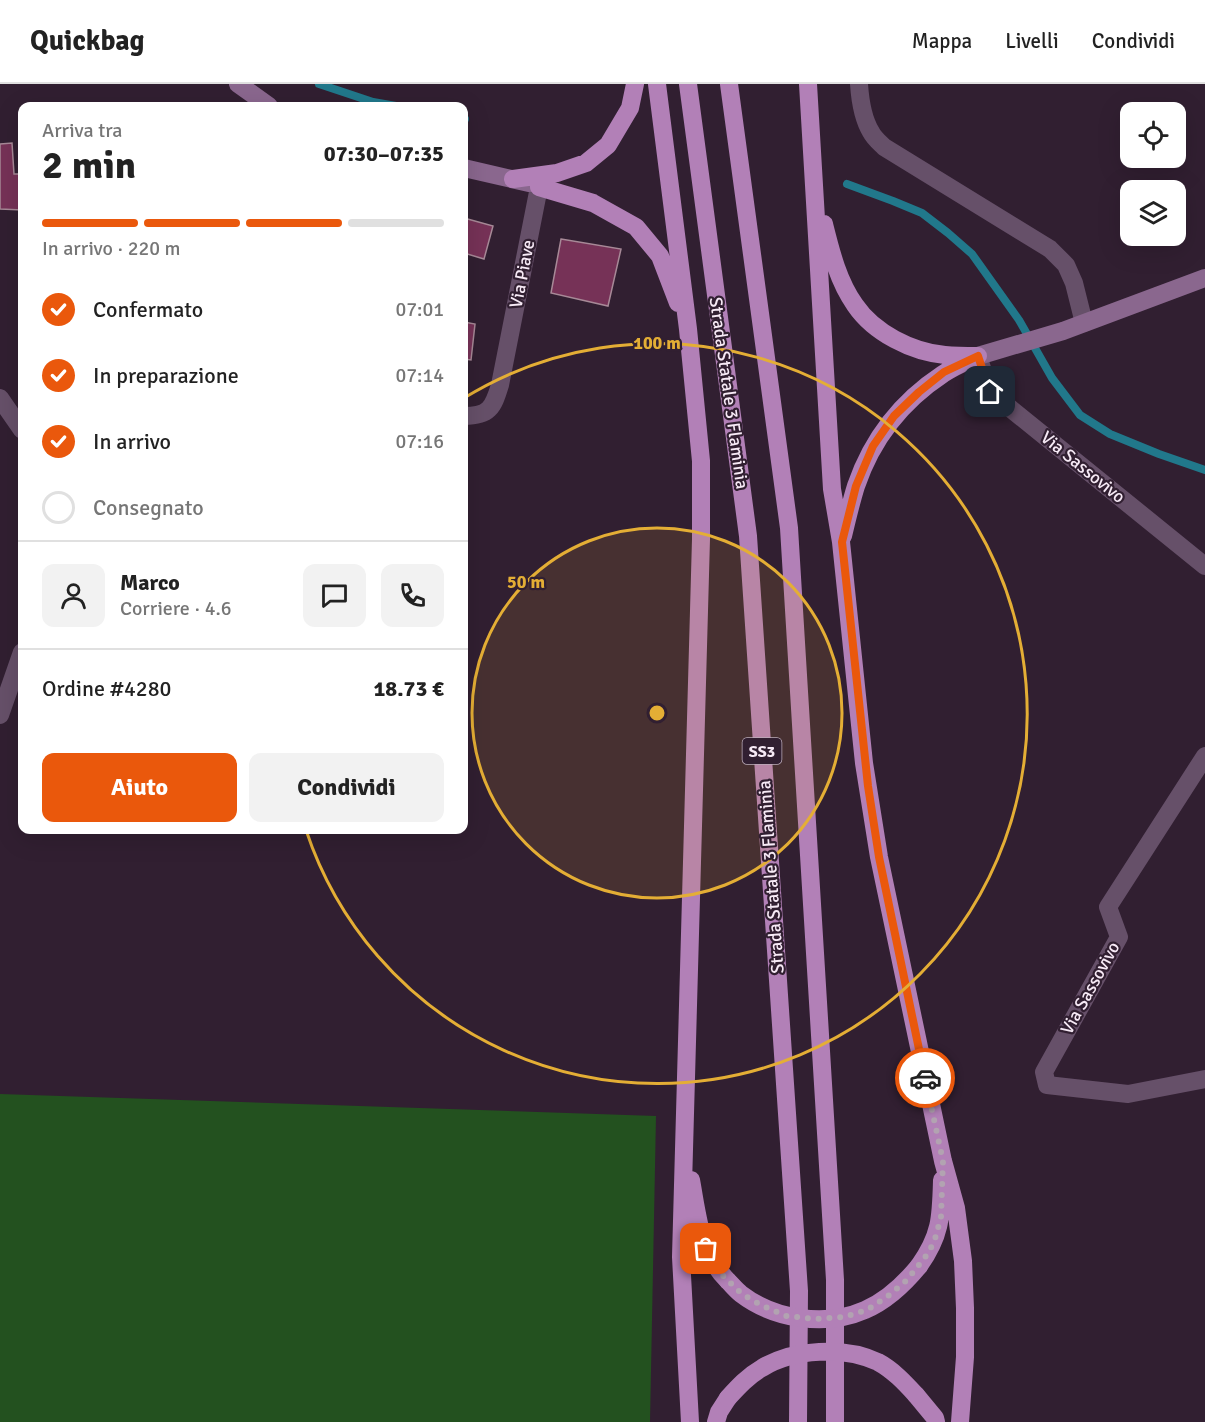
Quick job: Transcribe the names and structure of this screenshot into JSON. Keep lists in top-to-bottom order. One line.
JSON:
{"streets":{"highway":["Strada Statale 3 Flaminia","SS3"],"street":["Via Piave","Via Sassovivo"]},"page":{"header":"Quickbag","nav":["Mappa","Livelli","Condividi"],"heading":["2 min","Arriva tra","07:30–07:35"],"panel":["Marco","Corriere · 4.6","Ordine #4280","18.73 €"],"bar":"In arrivo · 220 m","list":[["Confermato","07:01"],["In preparazione","07:14"],["In arrivo","07:16"],"Consegnato"],"buttons":["Aiuto","Condividi"]},"rings":["100 m","50 m"]}
